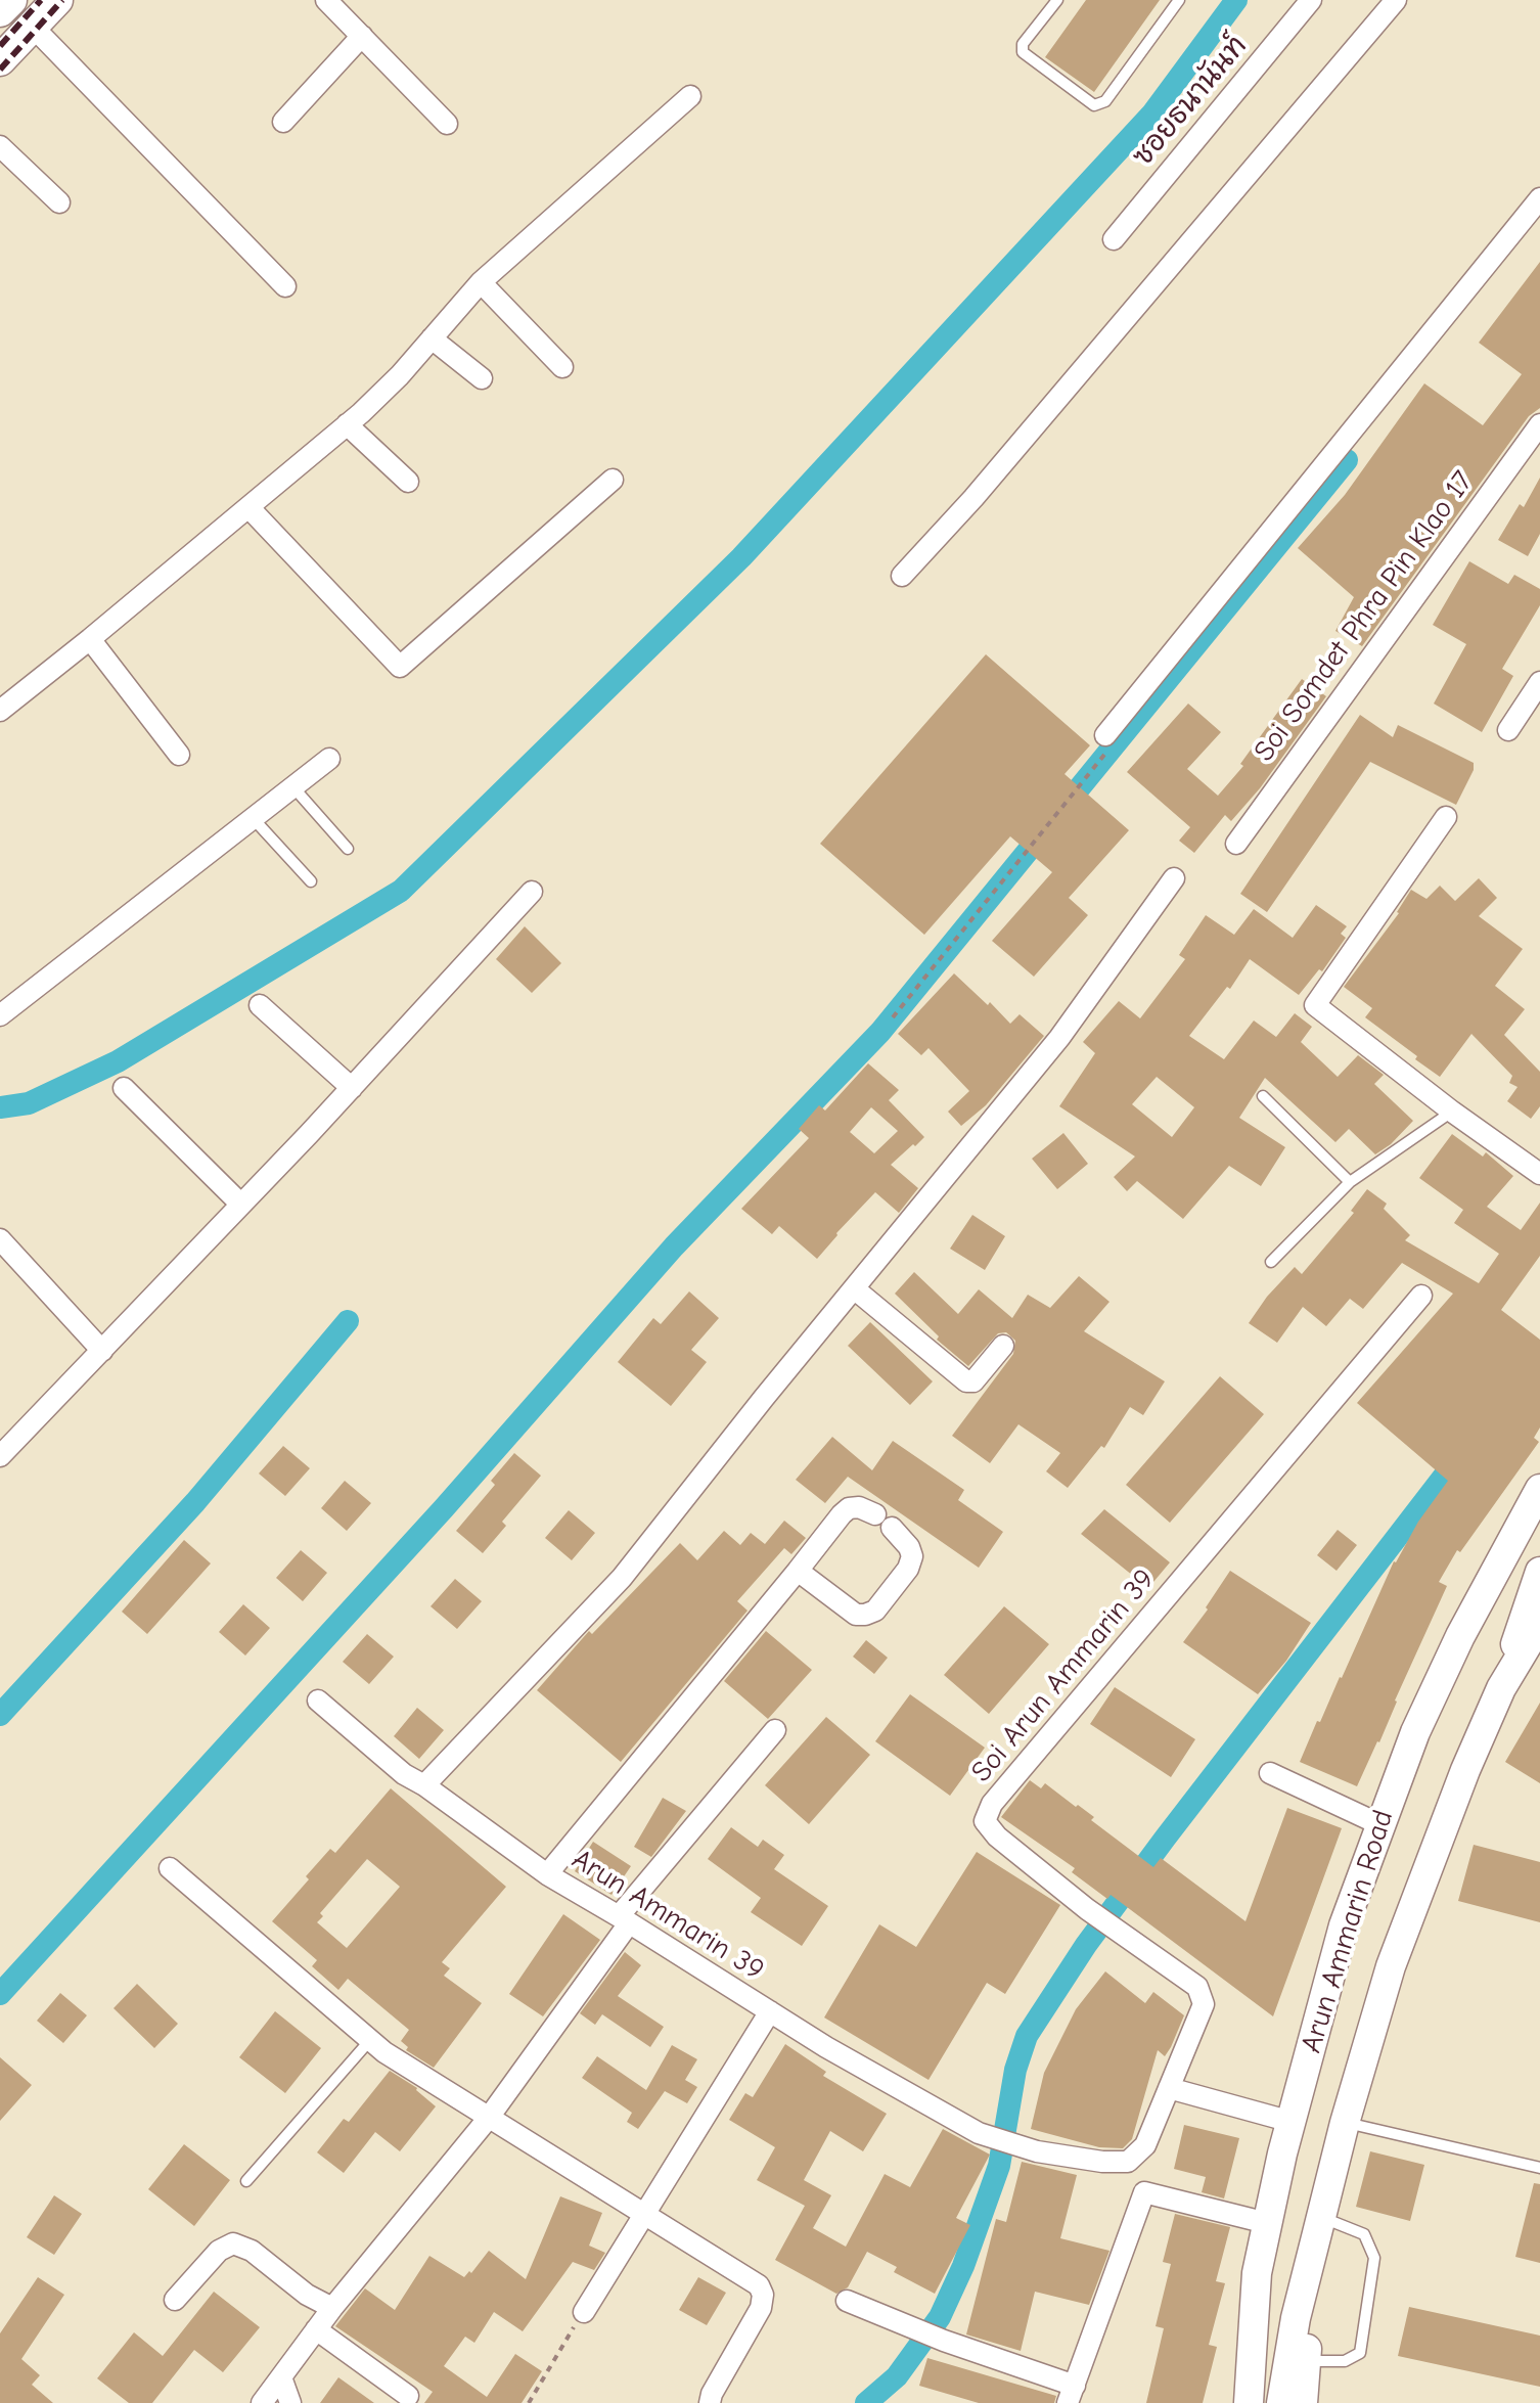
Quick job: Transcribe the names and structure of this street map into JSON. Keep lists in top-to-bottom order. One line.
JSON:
{"streets":{"main road":["Arun Ammarin Road"],"street":["ซอยธนานันท์","Soi Somdet Phra Pin Klao 17","Soi Arun Ammarin 39","Arun Ammarin 39"]},"crossings":[["Soi Arun Ammarin 39","Arun Ammarin 39"]]}
